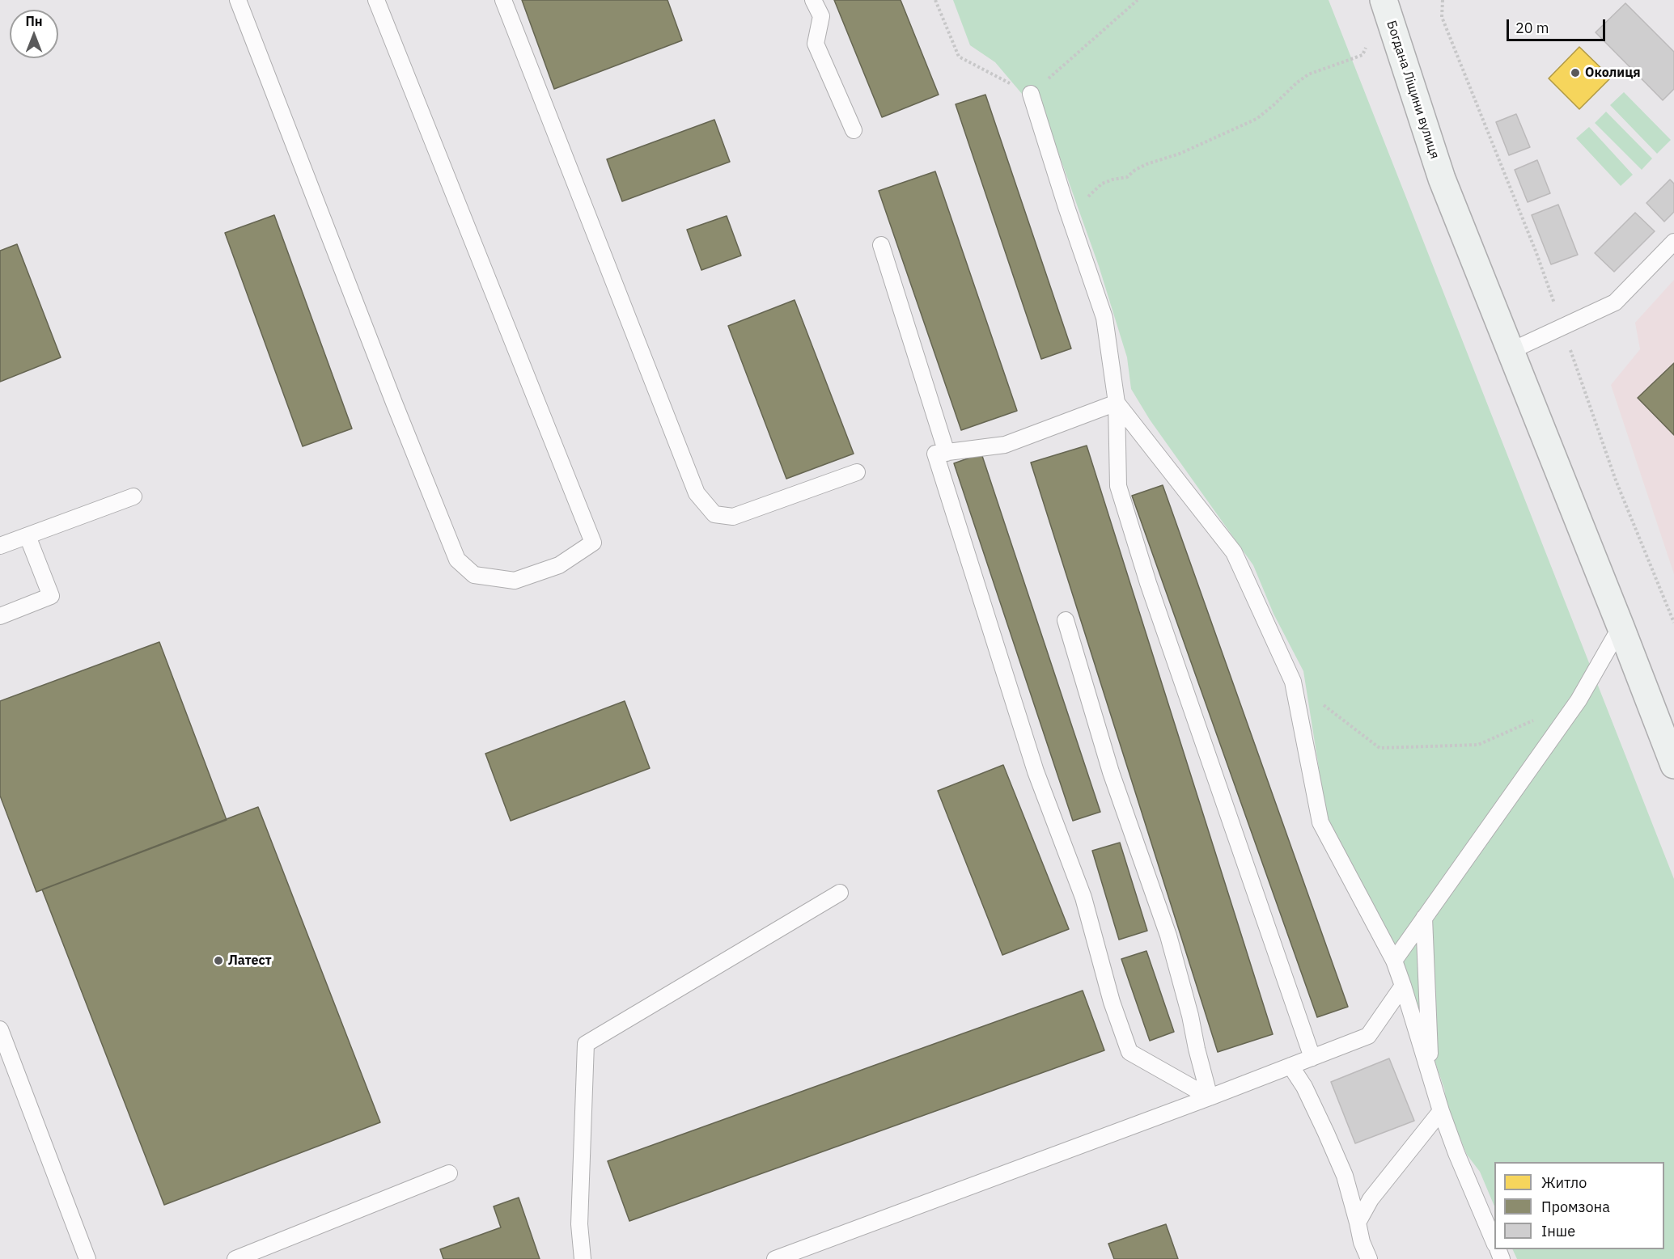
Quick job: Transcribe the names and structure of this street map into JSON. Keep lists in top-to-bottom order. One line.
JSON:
{"streets":{"street":["Богдана Ліщини вулиця"]},"places":["Околиця","Латест"],"legend":["Житло","Промзона","Інше"],"scale_bar":"20 m","north":"top"}
